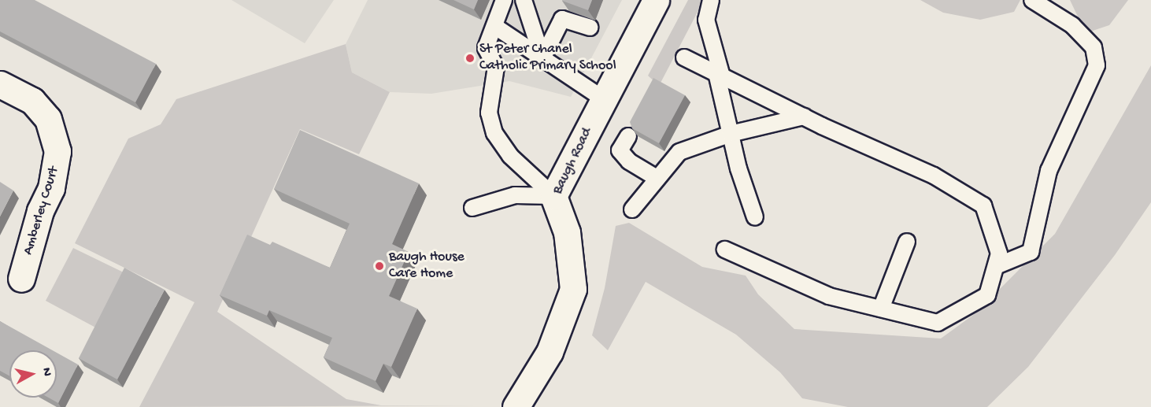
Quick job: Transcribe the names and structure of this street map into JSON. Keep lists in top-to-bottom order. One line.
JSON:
{"streets":{"street":["Baugh Road","Amberley Court"]},"places":["St Peter Chanel Catholic Primary School","Baugh House Care Home"],"north":"right"}
